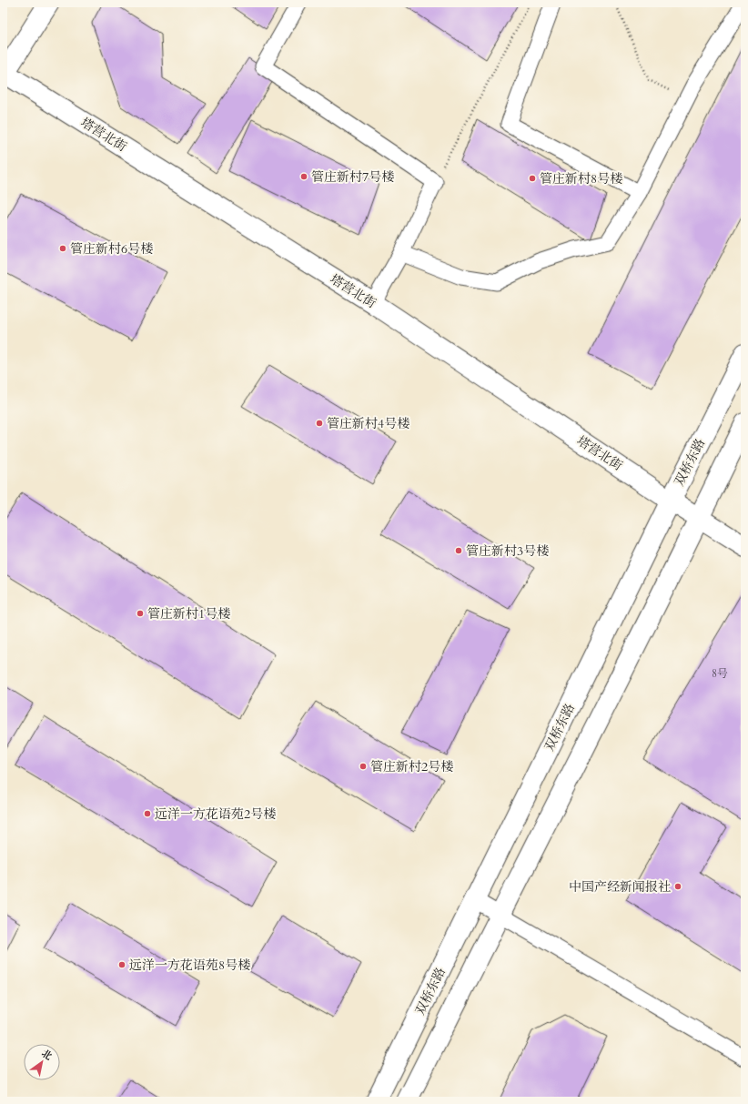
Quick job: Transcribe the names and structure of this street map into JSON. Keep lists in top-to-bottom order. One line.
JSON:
{"streets":{"street":["塔营北街","双桥东路"]},"crossings":[["塔营北街","双桥东路"]],"places":["管庄新村7号楼","管庄新村8号楼","管庄新村6号楼","管庄新村4号楼","管庄新村3号楼","管庄新村1号楼","管庄新村2号楼","远洋一方花语苑2号楼","中国产经新闻报社","远洋一方花语苑8号楼"],"house_numbers":["8号"],"north":"top right"}
